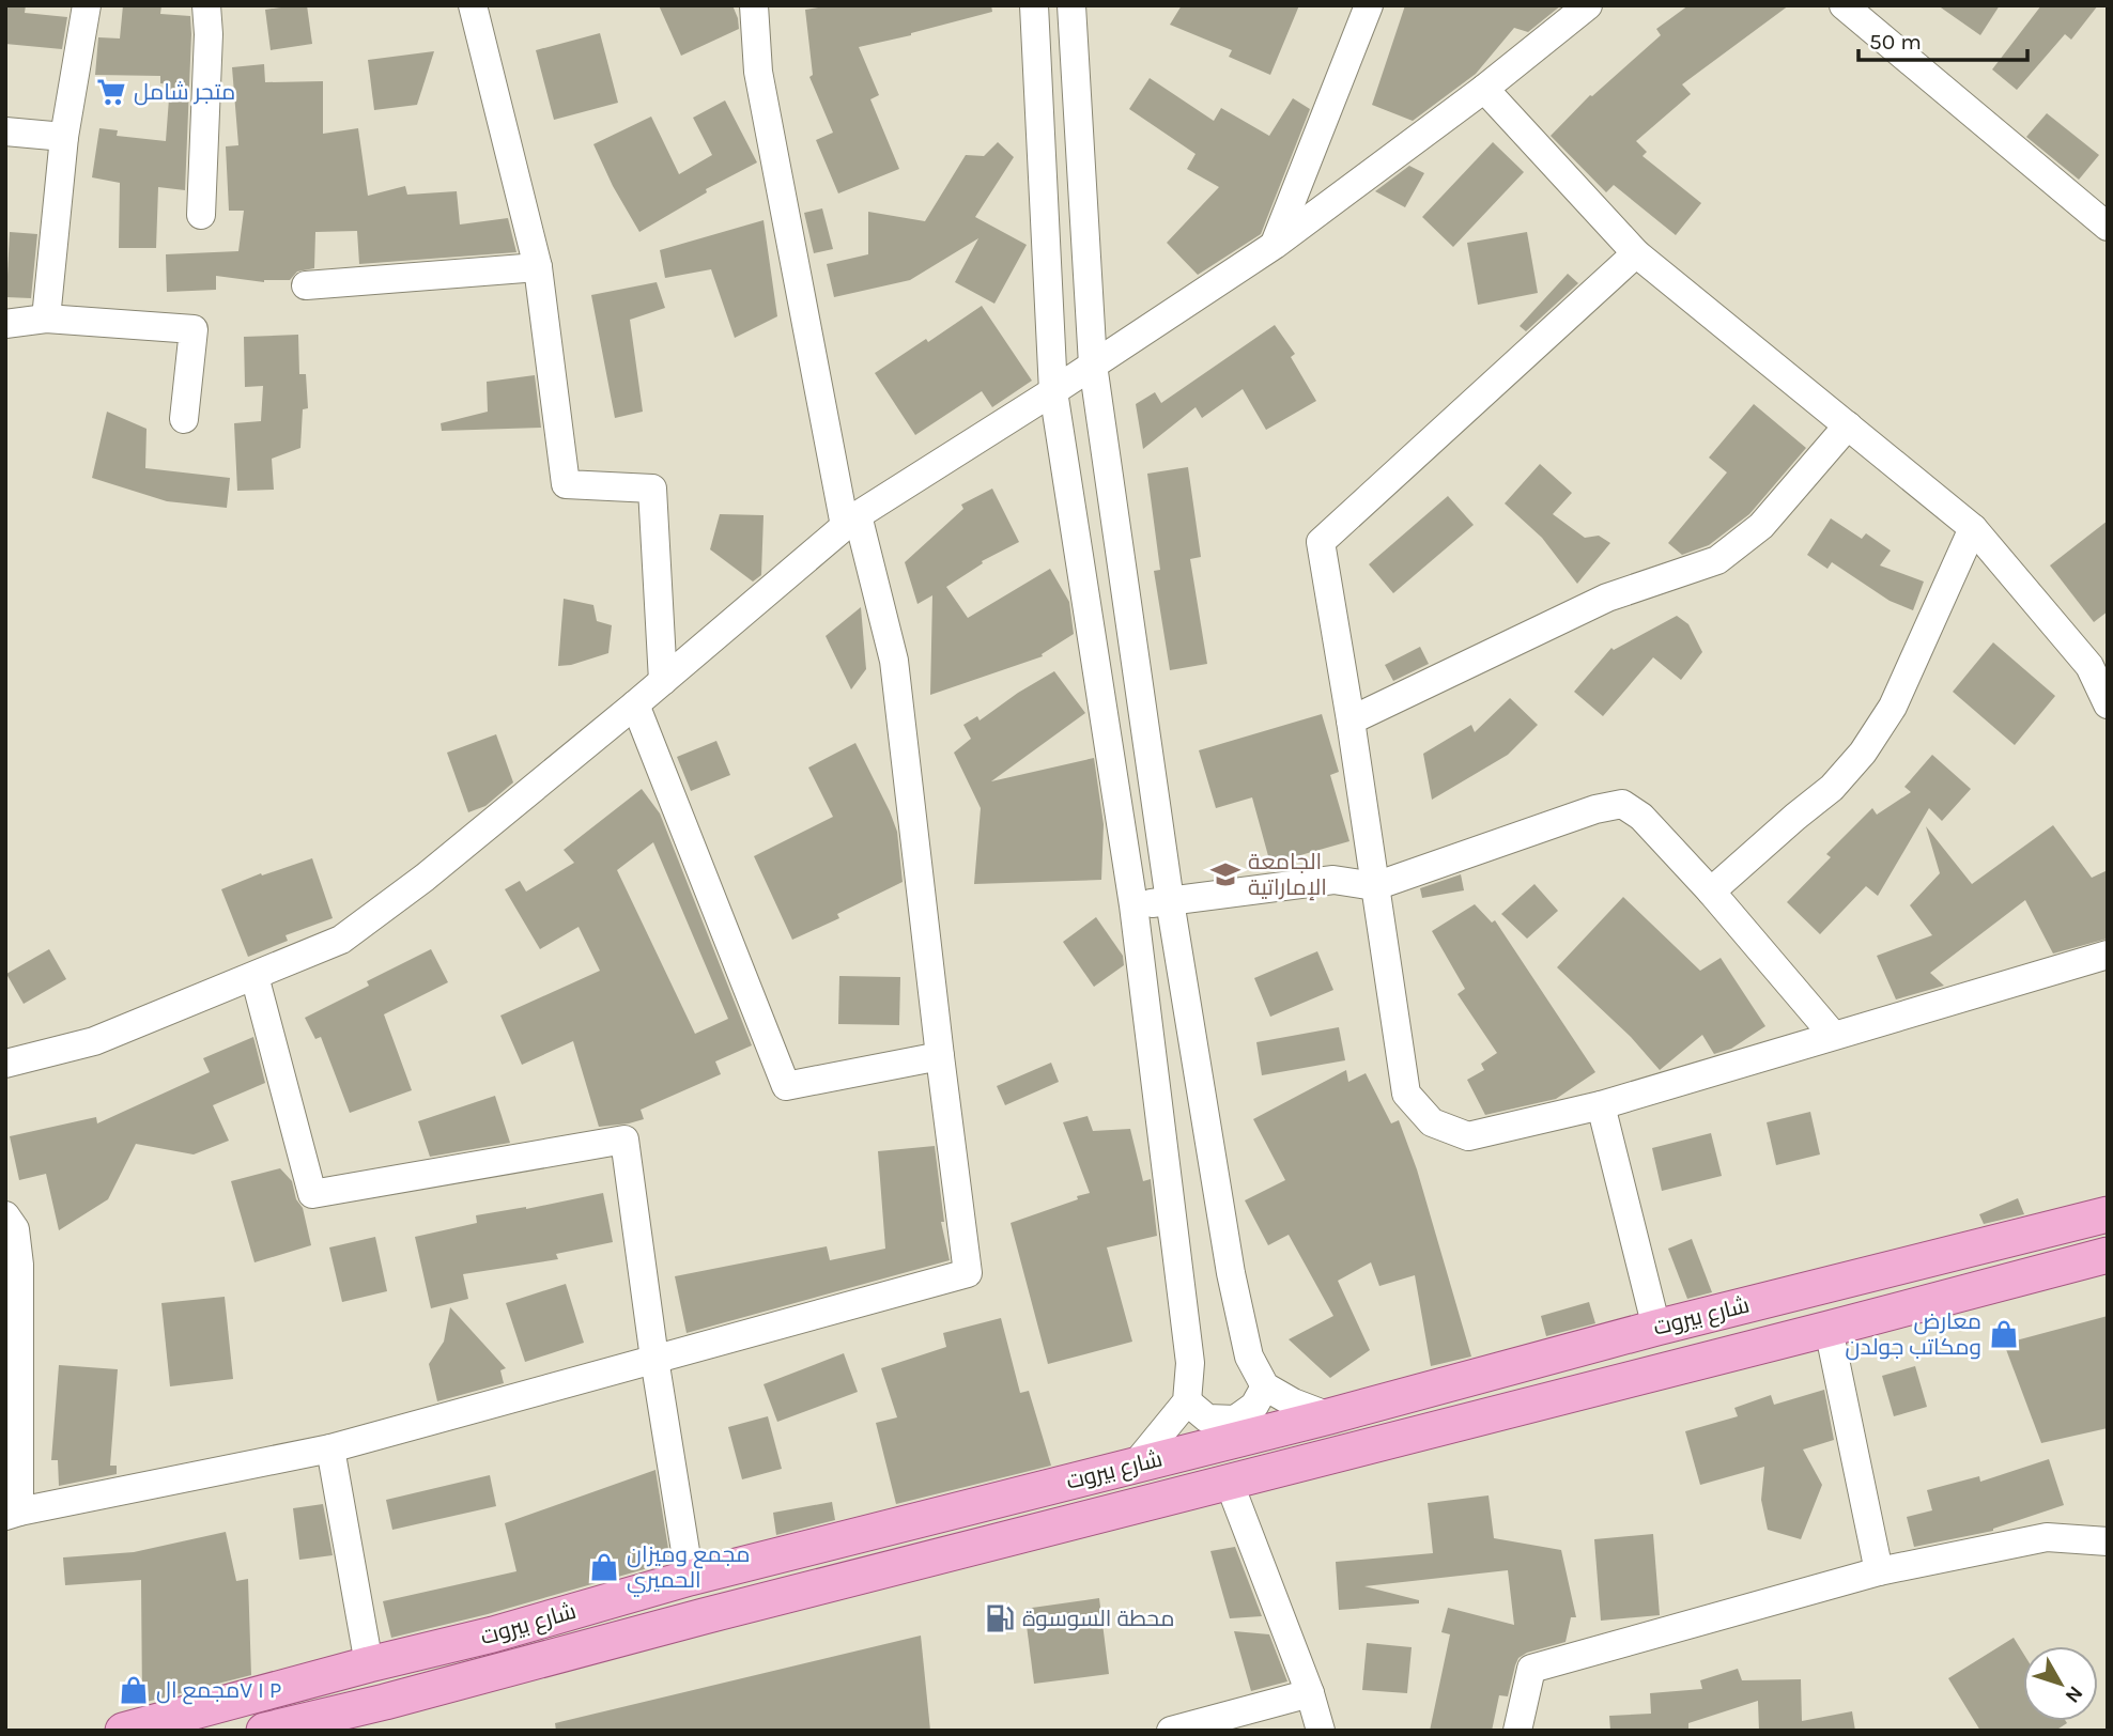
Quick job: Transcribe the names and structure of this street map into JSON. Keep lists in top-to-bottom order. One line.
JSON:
{"streets":{"main road":["شارع بيروت"]},"places":{"supermarket":["متجر شامل"],"school or university":["الجامعة الإماراتية"],"shop":["معارض ومكاتب جولدن","مجمع وميزان الحميري","مجمع الV I P"],"fuel station":["محطة السوسوة"]},"scale_bar":"50 m","north":"bottom right"}
